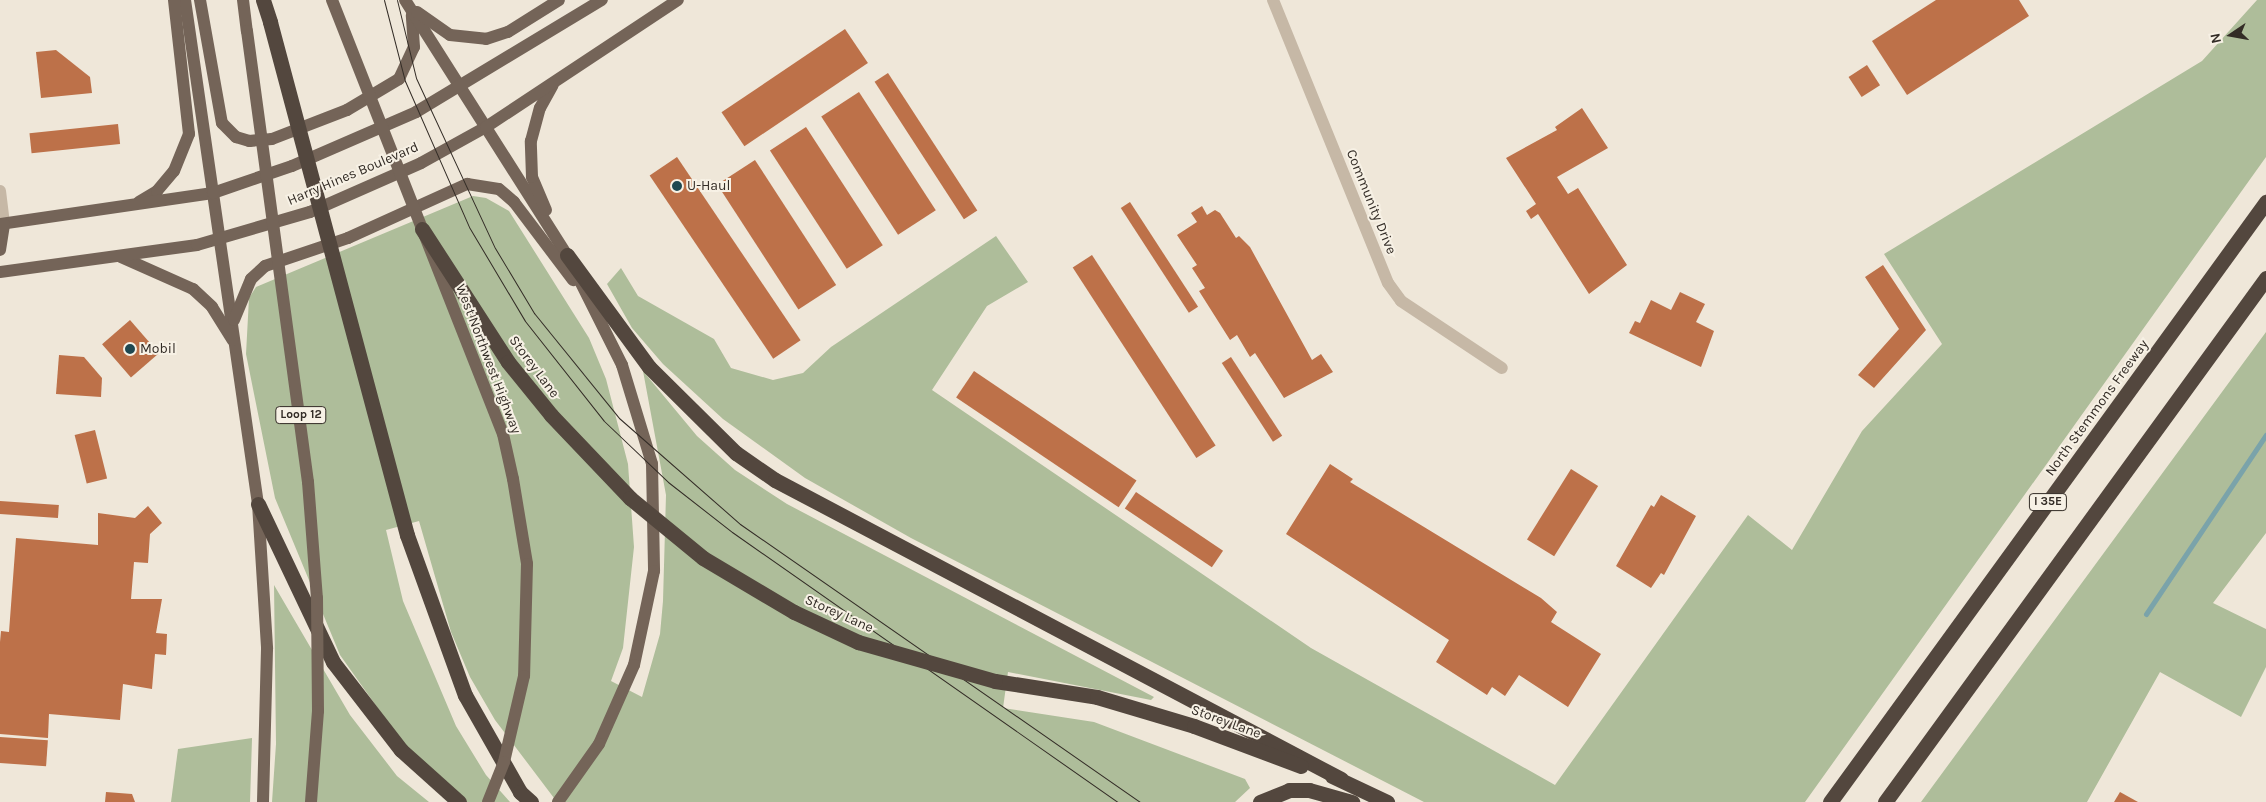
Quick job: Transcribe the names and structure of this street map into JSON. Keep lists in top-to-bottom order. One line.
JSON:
{"streets":{"highway":["Storey Lane","North Stemmons Freeway","I 35E"],"main road":["Harry Hines Boulevard","West Northwest Highway","Loop 12"],"street":["Community Drive"]},"crossings":[["West Northwest Highway","Storey Lane"]],"places":["U-Haul","Mobil"],"north":"left"}
